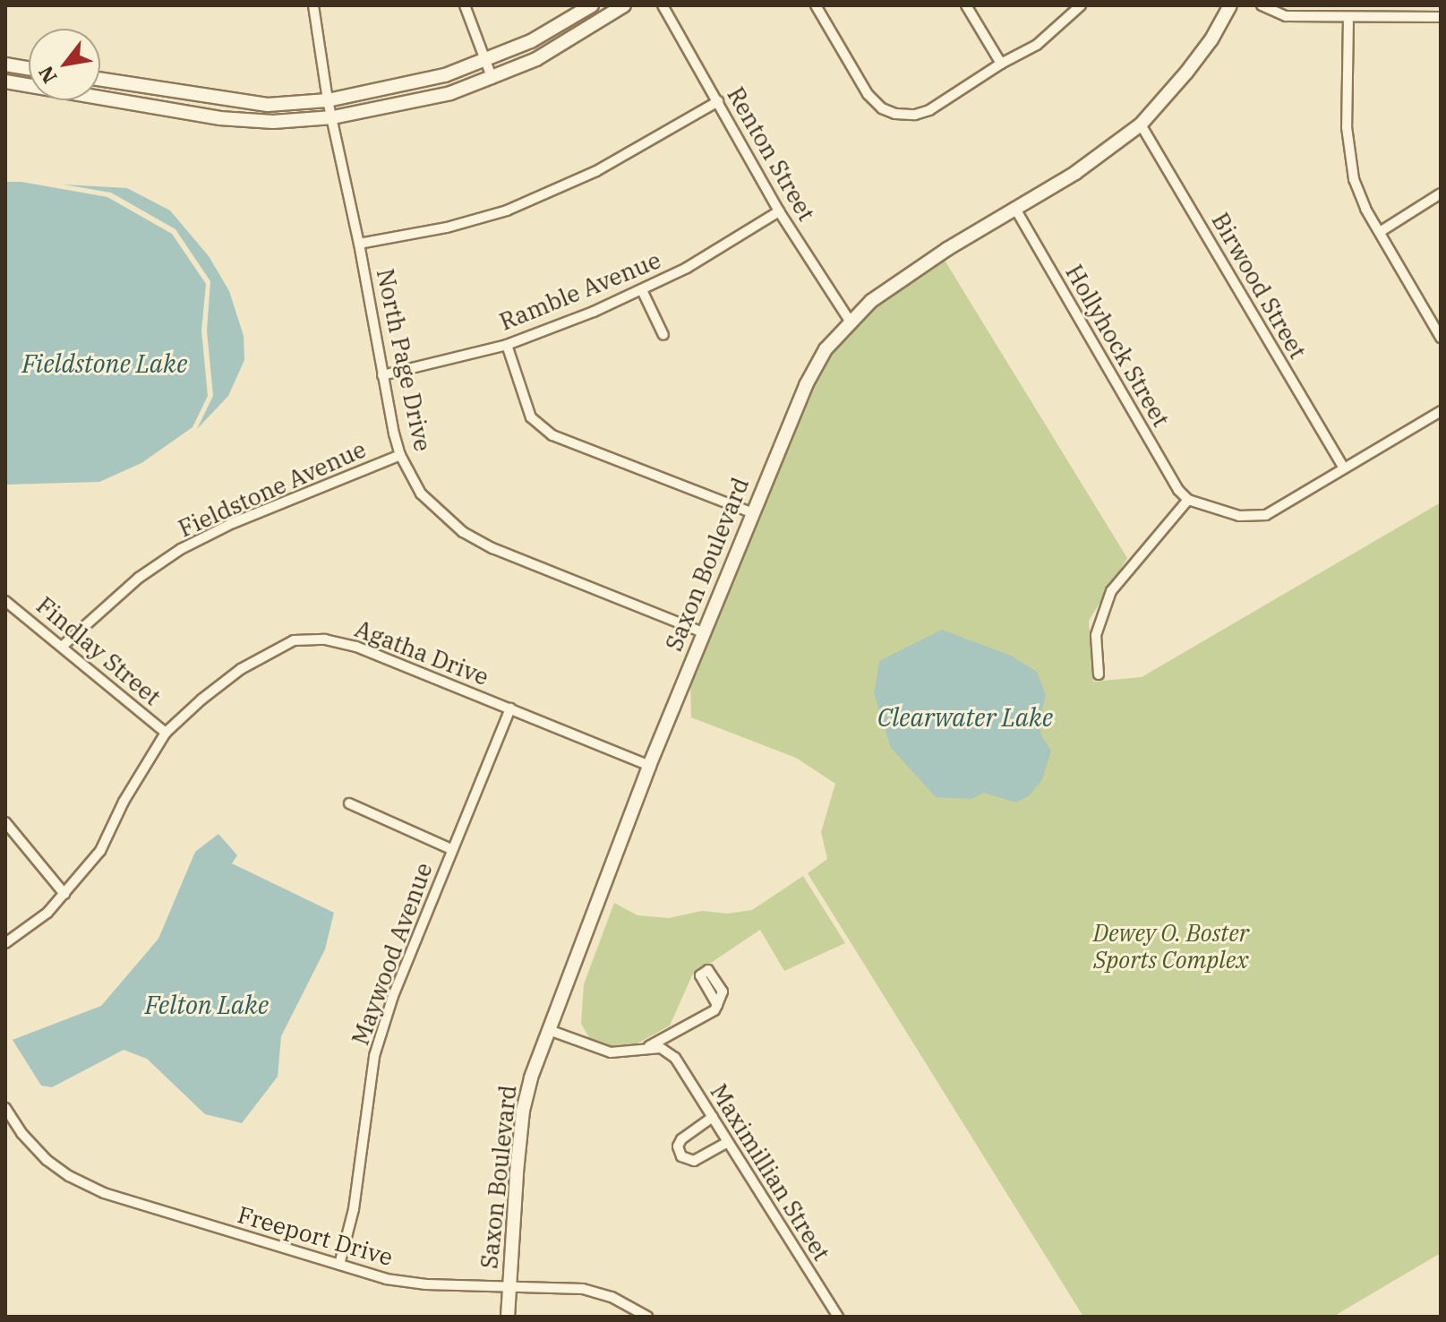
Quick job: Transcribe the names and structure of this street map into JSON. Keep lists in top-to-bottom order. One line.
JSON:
{"streets":{"main road":["Saxon Boulevard"],"street":["Renton Street","Birwood Street","Ramble Avenue","Hollyhock Street","North Page Drive","Fieldstone Avenue","Findlay Street","Agatha Drive","Maywood Avenue","Maximillian Street","Freeport Drive"]},"crossings":[["Renton Street","Ramble Avenue"],["Renton Street","Saxon Boulevard"],["Birwood Street","Saxon Boulevard"],["Ramble Avenue","North Page Drive"],["Hollyhock Street","Saxon Boulevard"],["North Page Drive","Fieldstone Avenue"],["North Page Drive","Saxon Boulevard"],["Fieldstone Avenue","Findlay Street"],["Saxon Boulevard","Agatha Drive"],["Saxon Boulevard","Freeport Drive"],["Findlay Street","Agatha Drive"],["Agatha Drive","Maywood Avenue"],["Maywood Avenue","Freeport Drive"]],"water":["Fieldstone Lake","Clearwater Lake","Felton Lake"],"parks":["Dewey O. Boster Sports Complex"],"north":"bottom left"}
